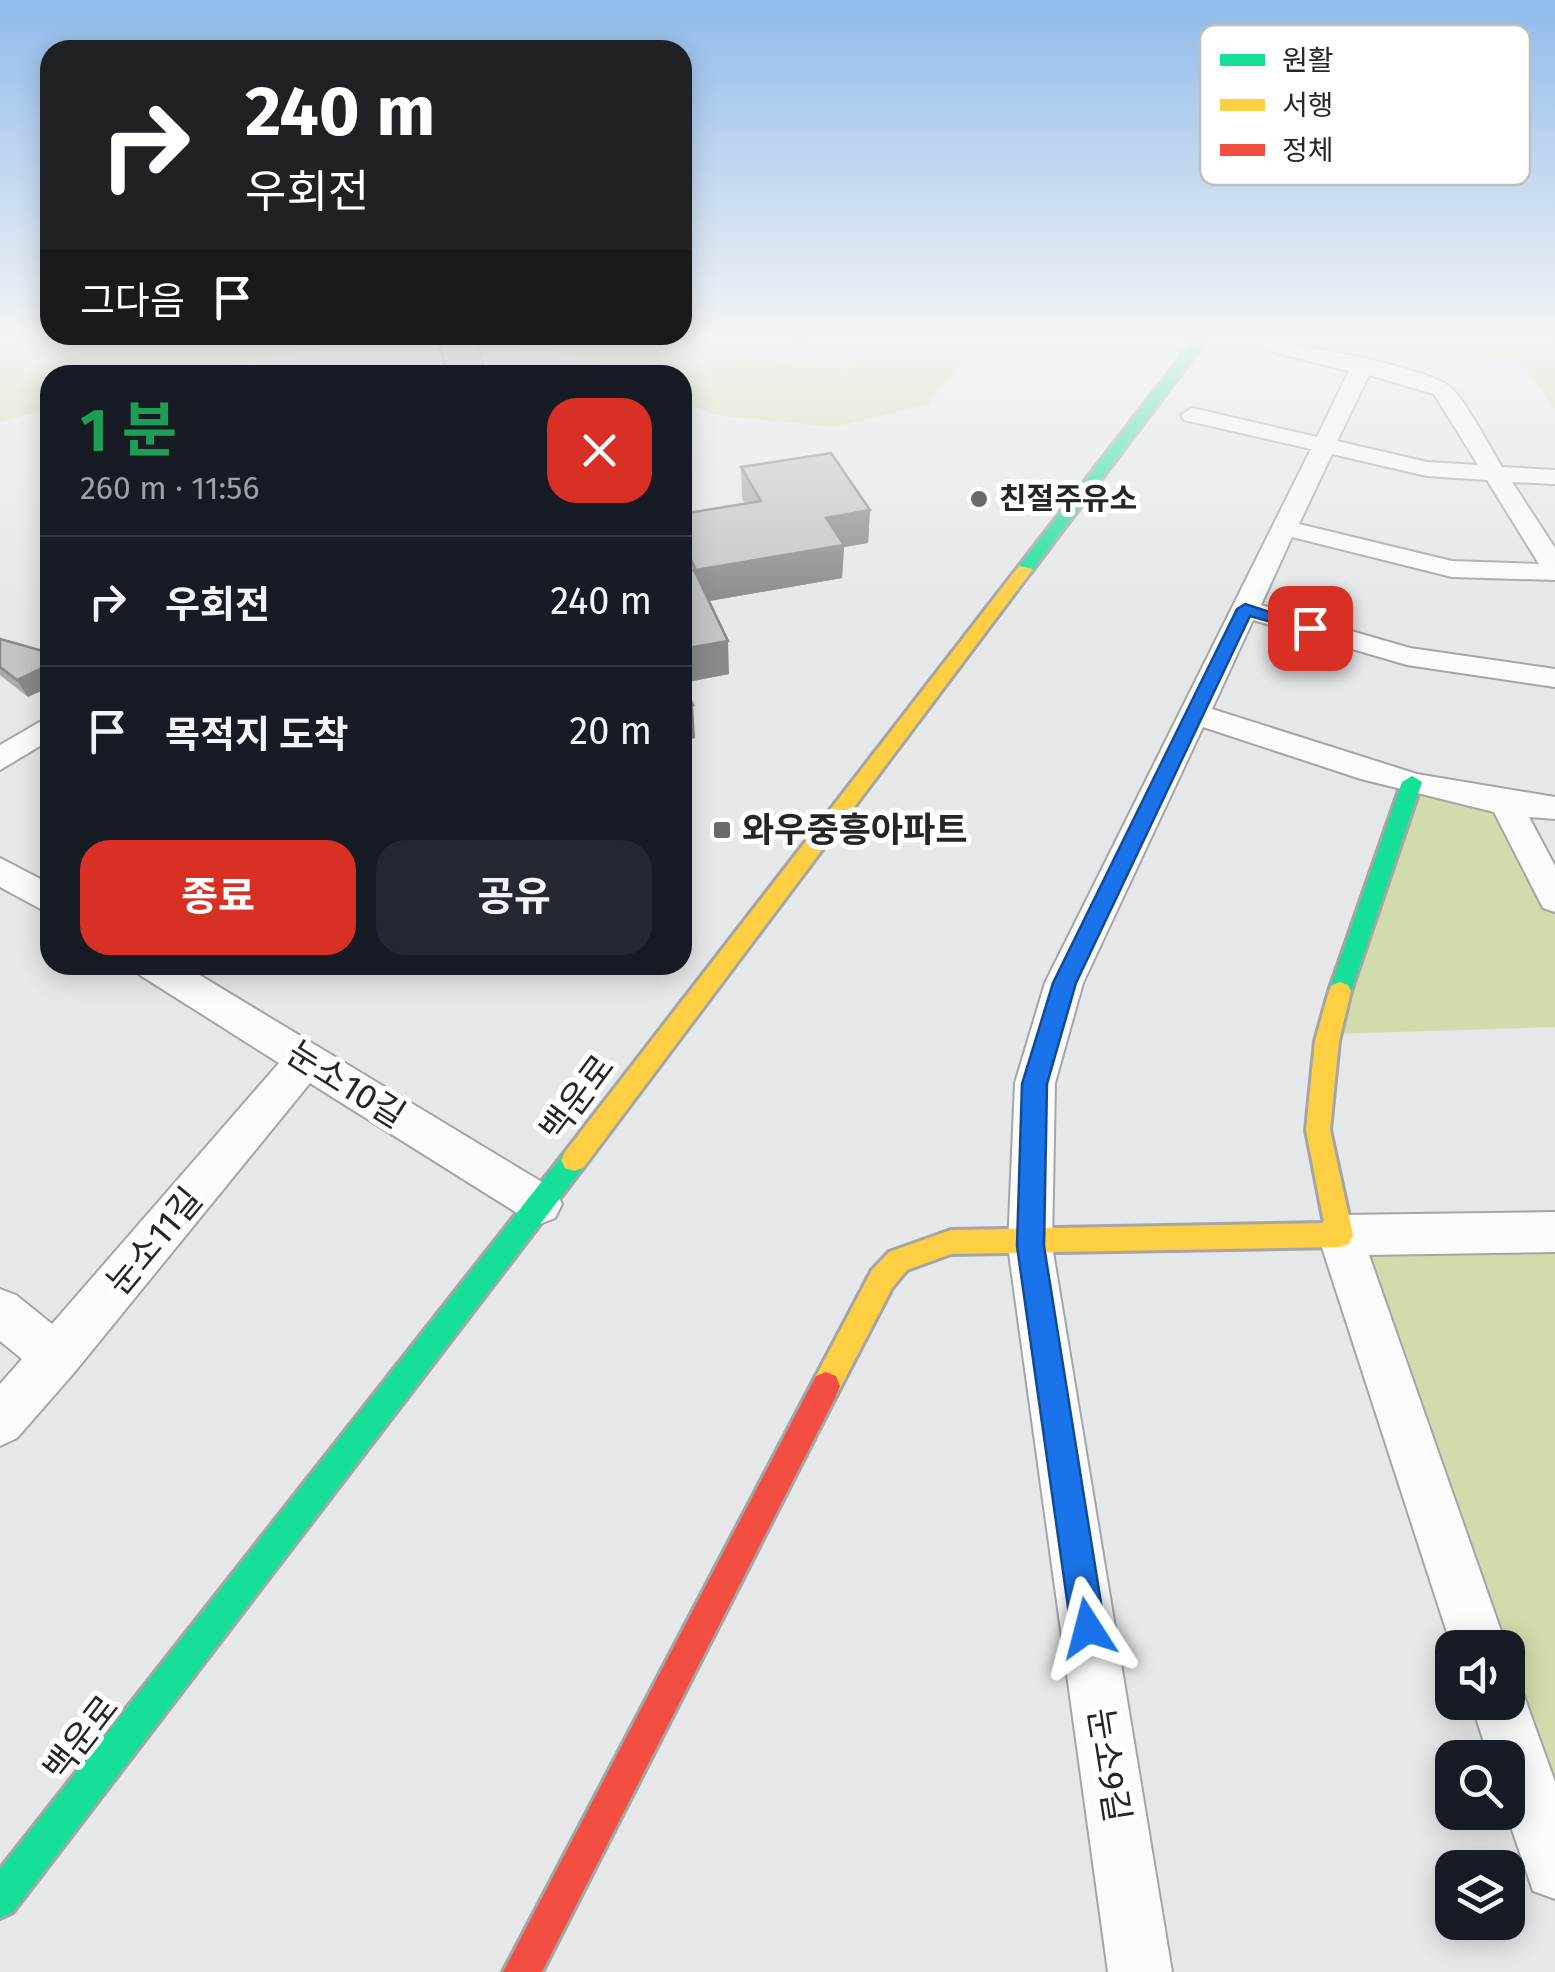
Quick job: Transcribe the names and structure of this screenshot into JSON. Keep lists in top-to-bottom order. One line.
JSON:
{"streets":{"main road":["백운로"],"street":["눈소10길","눈소11길","눈소9길"]},"crossings":[["눈소10길","백운로"],["눈소10길","눈소11길"]],"places":{"other":["친절주유소"],"transit":["와우중흥아파트"]},"legend":["원활","서행","정체"],"page":{"turn":["240 m","우회전"],"then":"그다음","heading":["1 분","260 m · 11:56"],"list":[{"name":"우회전","value":"240 m"},{"name":"목적지 도착","value":"20 m"}],"buttons":["종료","공유"]}}
